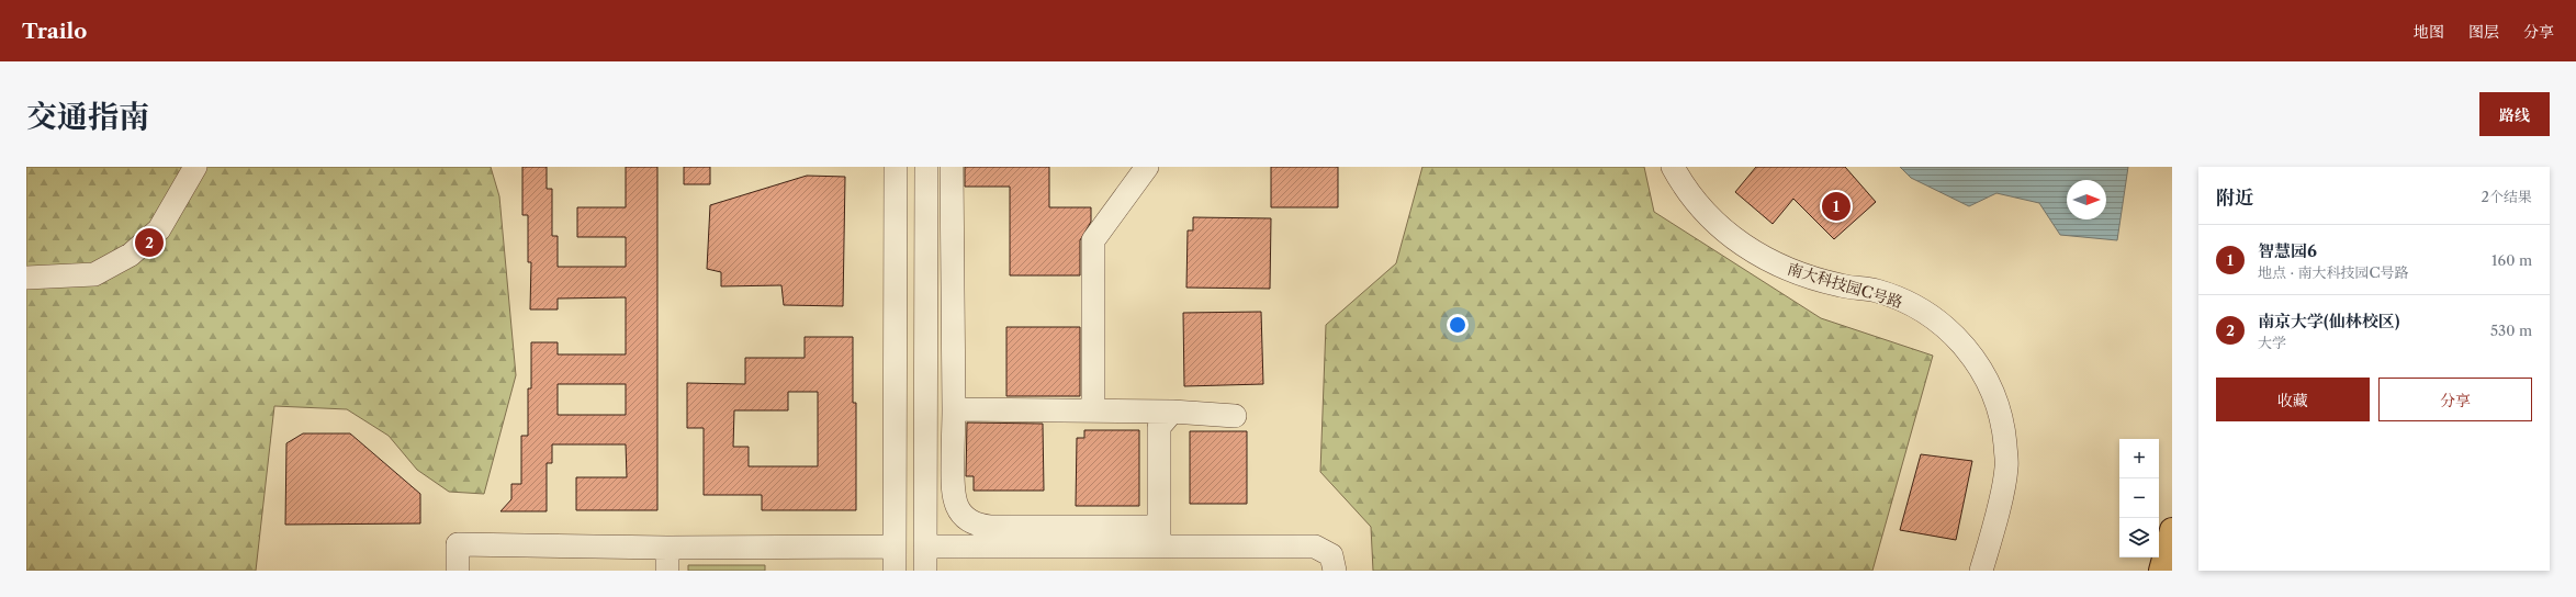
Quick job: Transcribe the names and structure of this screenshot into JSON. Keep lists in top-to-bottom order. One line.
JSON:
{"streets":{"street":["南大科技园C号路"]},"north":"right","page":{"header":"Trailo","nav":["地图","图层","分享"],"title":"交通指南","buttons":["路线",["收藏","分享"]],"heading":["附近","2个结果"],"pins":["1","2"],"list":[{"mark":"1","name":"智慧园6","note":"地点 · 南大科技园C号路","value":"160 m"},{"mark":"2","name":"南京大学(仙林校区)","note":"大学","value":"530 m"}],"map_buttons":["+","−"]}}
